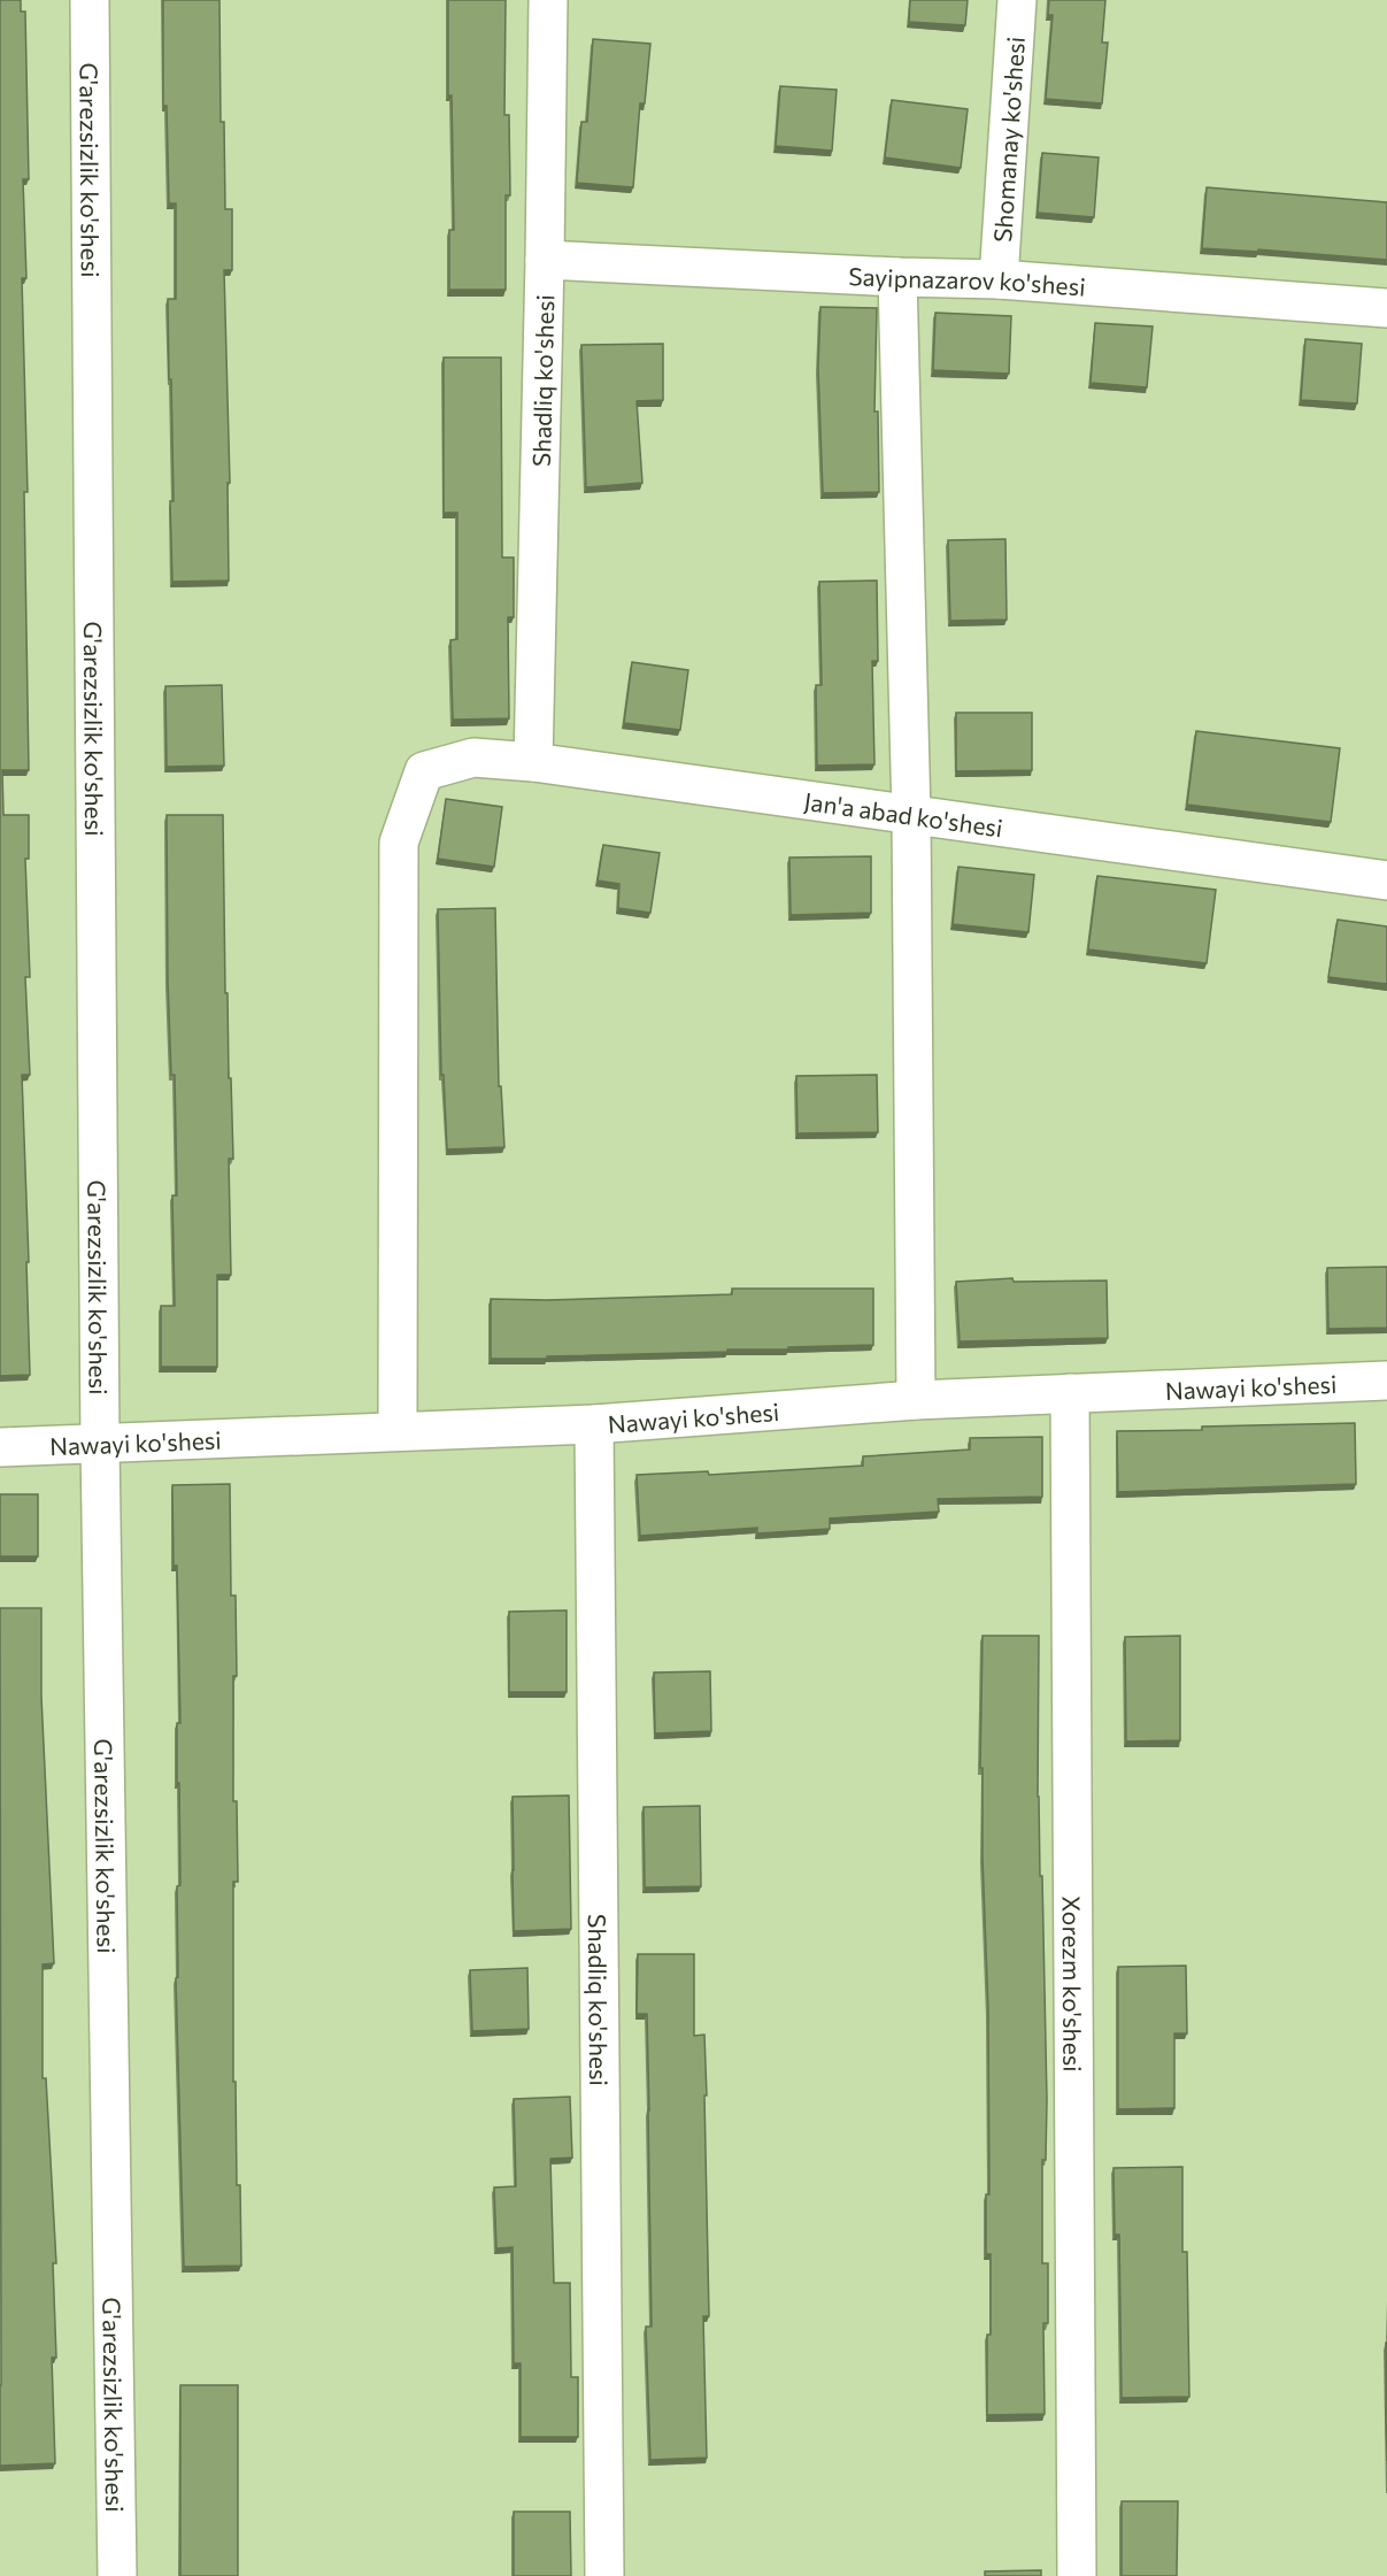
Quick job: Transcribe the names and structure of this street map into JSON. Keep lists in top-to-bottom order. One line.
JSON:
{"streets":{"street":["Shomanay ko'shesi","G'arezsizlik ko'shesi","Sayipnazarov ko'shesi","Shadliq ko'shesi","Jan'a abad ko'shesi","Nawayi ko'shesi","Xorezm ko'shesi"]},"crossings":[["Shomanay ko'shesi","Sayipnazarov ko'shesi"],["G'arezsizlik ko'shesi","Nawayi ko'shesi"],["Sayipnazarov ko'shesi","Shadliq ko'shesi"],["Shadliq ko'shesi","Jan'a abad ko'shesi"],["Shadliq ko'shesi","Nawayi ko'shesi"],["Jan'a abad ko'shesi","Nawayi ko'shesi"],["Nawayi ko'shesi","Xorezm ko'shesi"]]}
